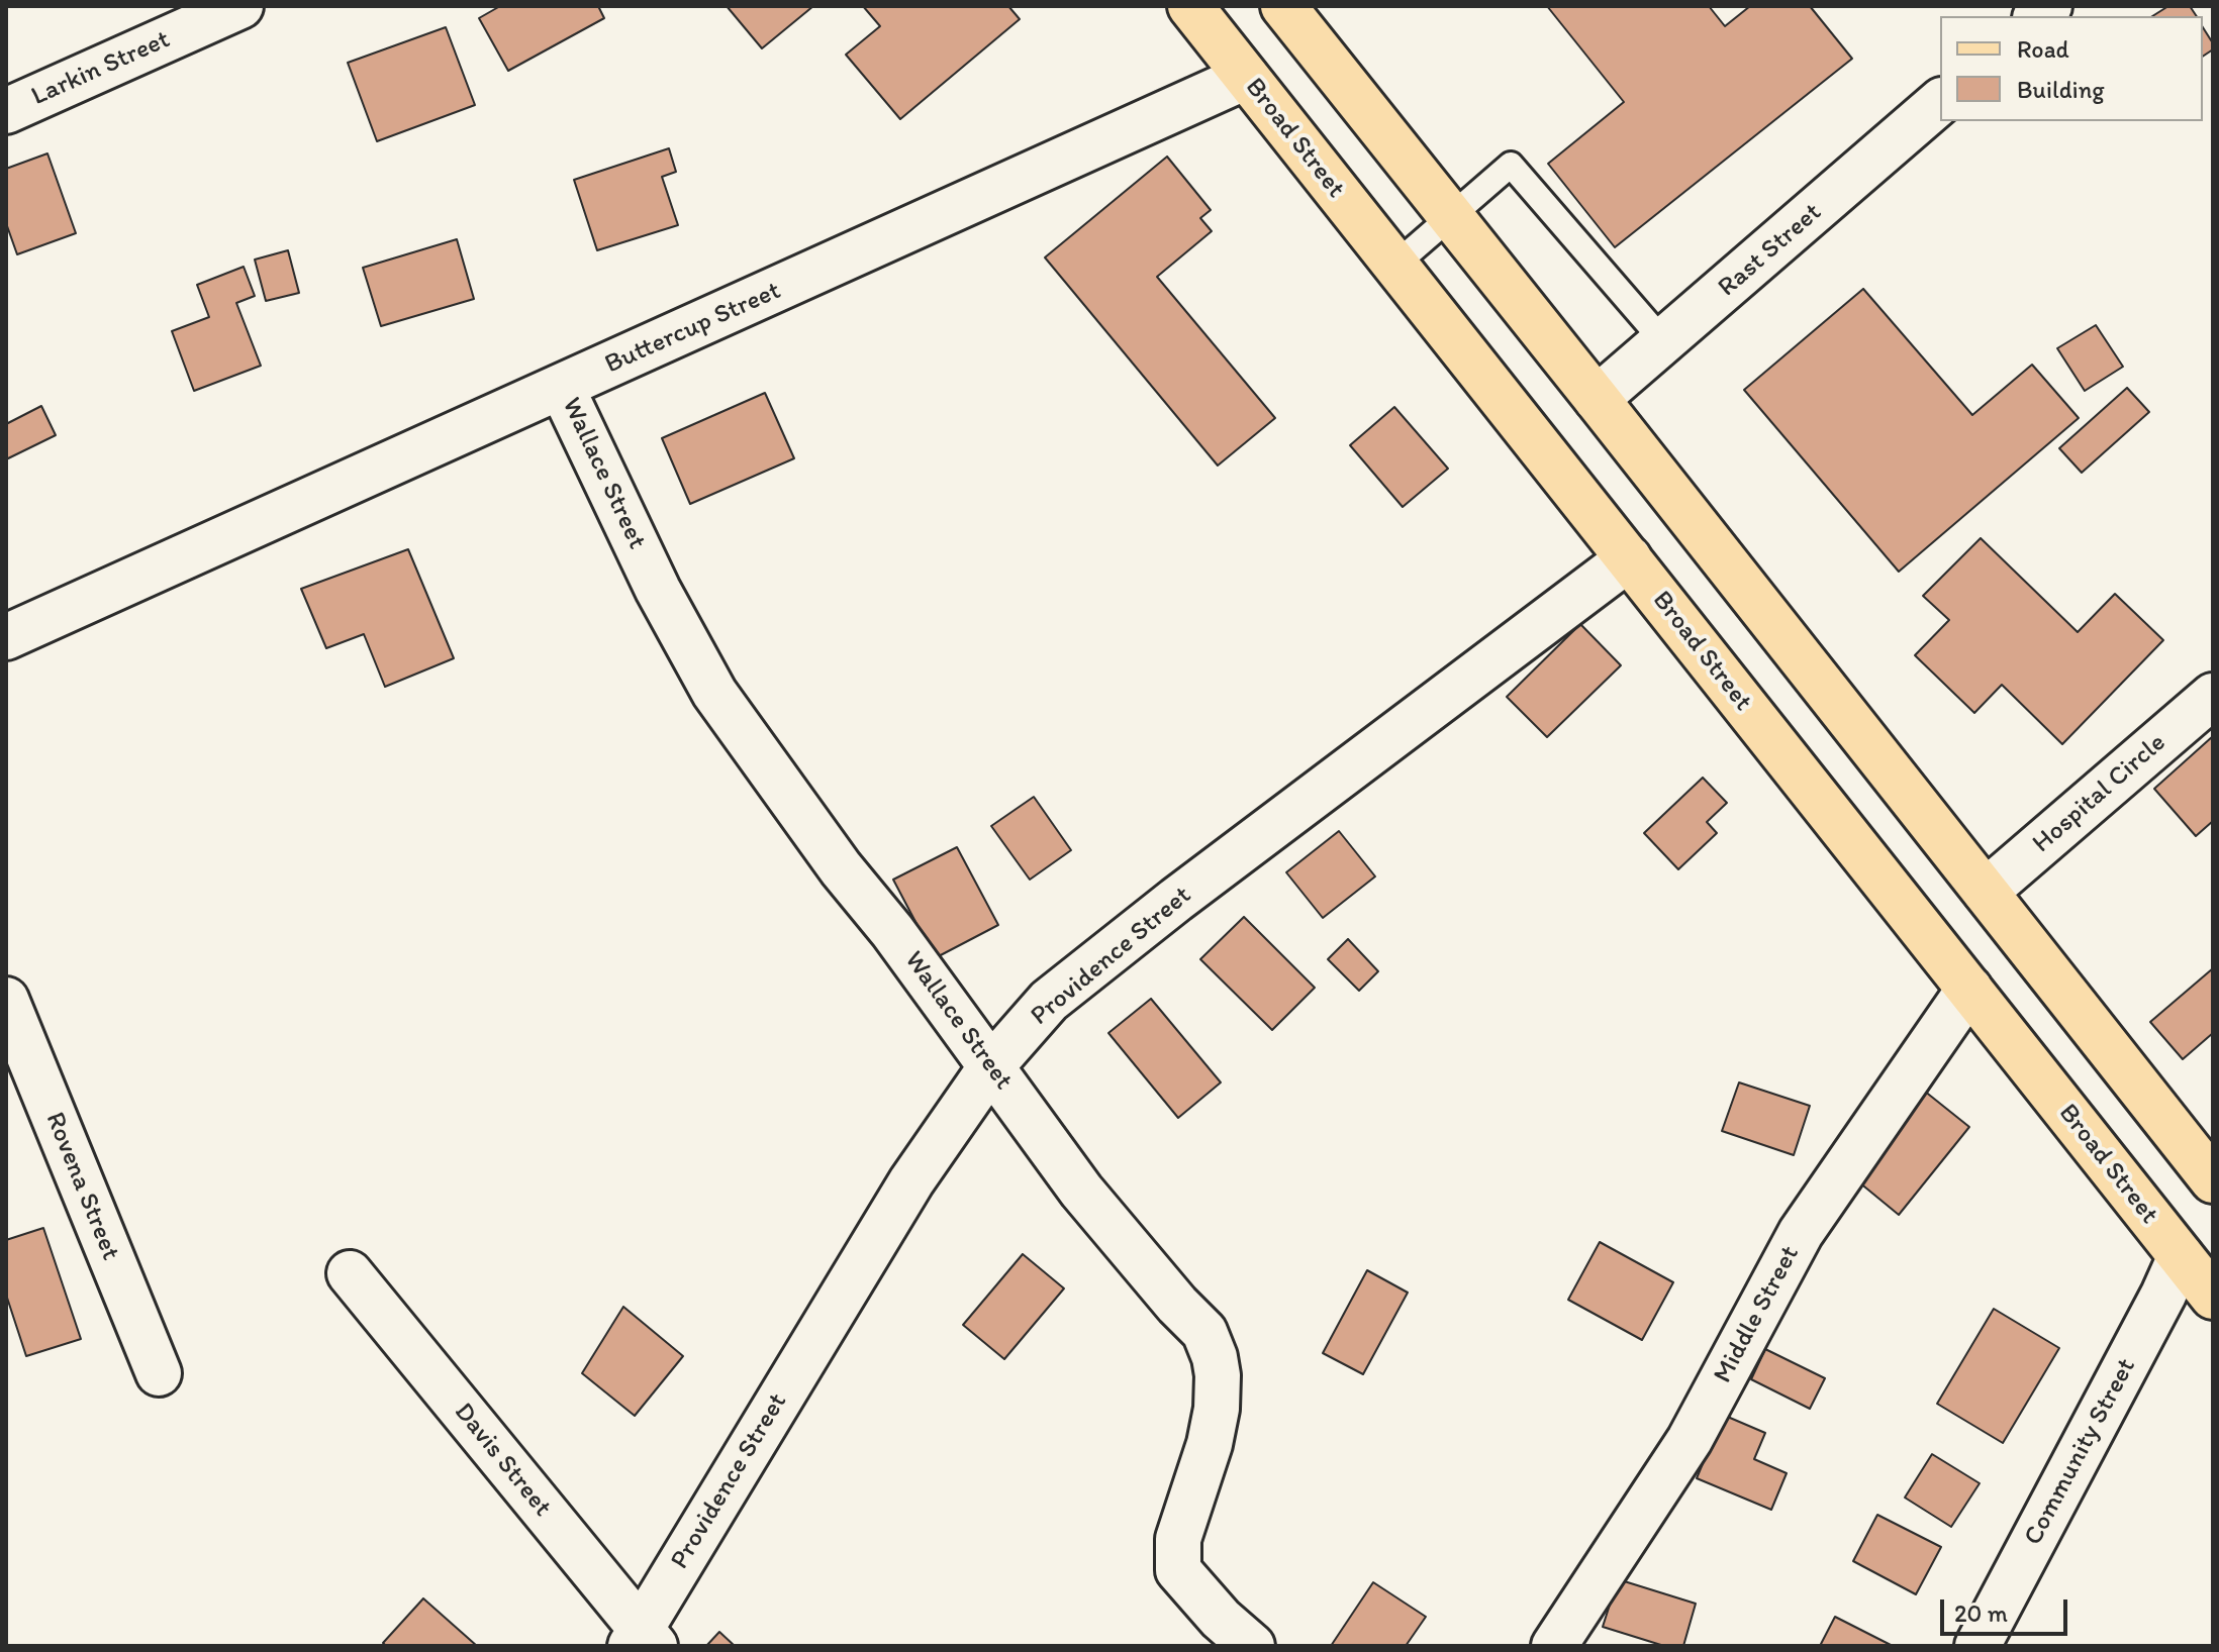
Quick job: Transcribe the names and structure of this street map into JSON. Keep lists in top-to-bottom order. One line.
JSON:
{"streets":{"main road":["Broad Street"],"street":["Larkin Street","Rast Street","Buttercup Street","Wallace Street","Hospital Circle","Providence Street","Rovena Street","Middle Street","Community Street","Davis Street"]},"crossings":[["Broad Street","Buttercup Street"],["Broad Street","Providence Street"],["Broad Street","Middle Street"],["Broad Street","Community Street"],["Buttercup Street","Wallace Street"],["Wallace Street","Providence Street"],["Providence Street","Davis Street"]],"legend":["Road","Building"],"scale_bar":"20 m"}
